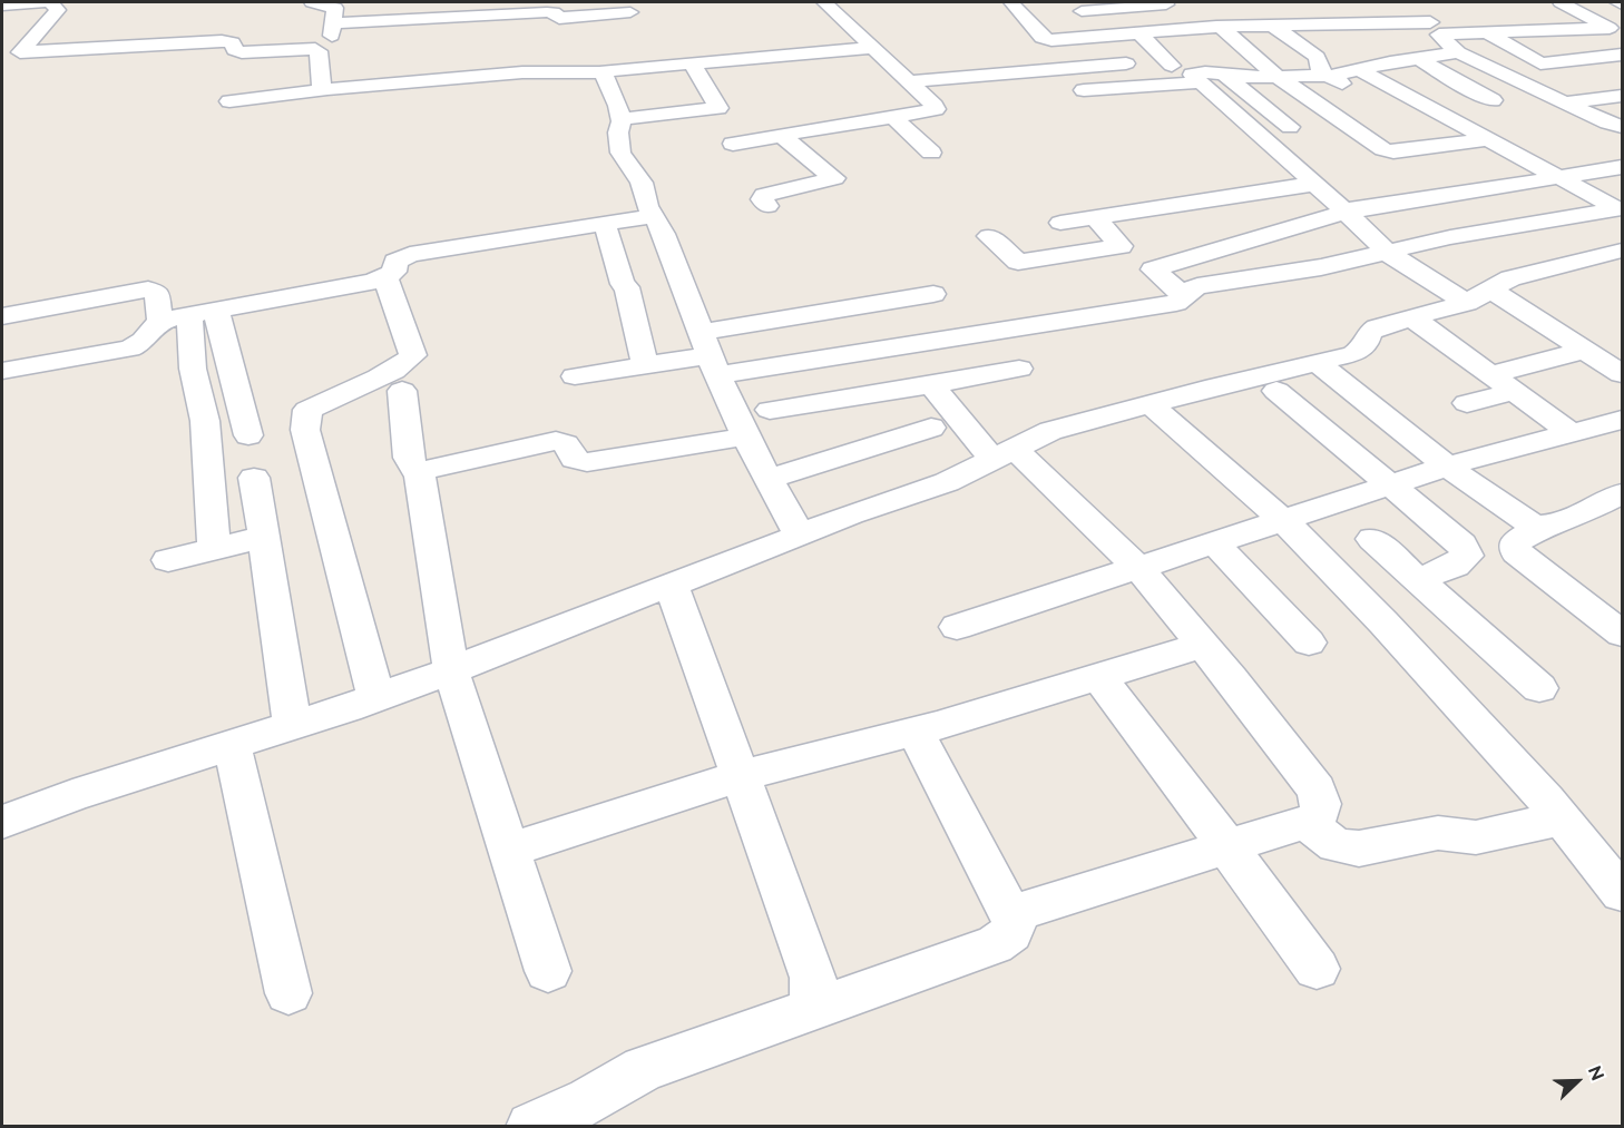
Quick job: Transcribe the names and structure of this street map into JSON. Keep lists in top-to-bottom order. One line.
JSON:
{"north":"top right"}
